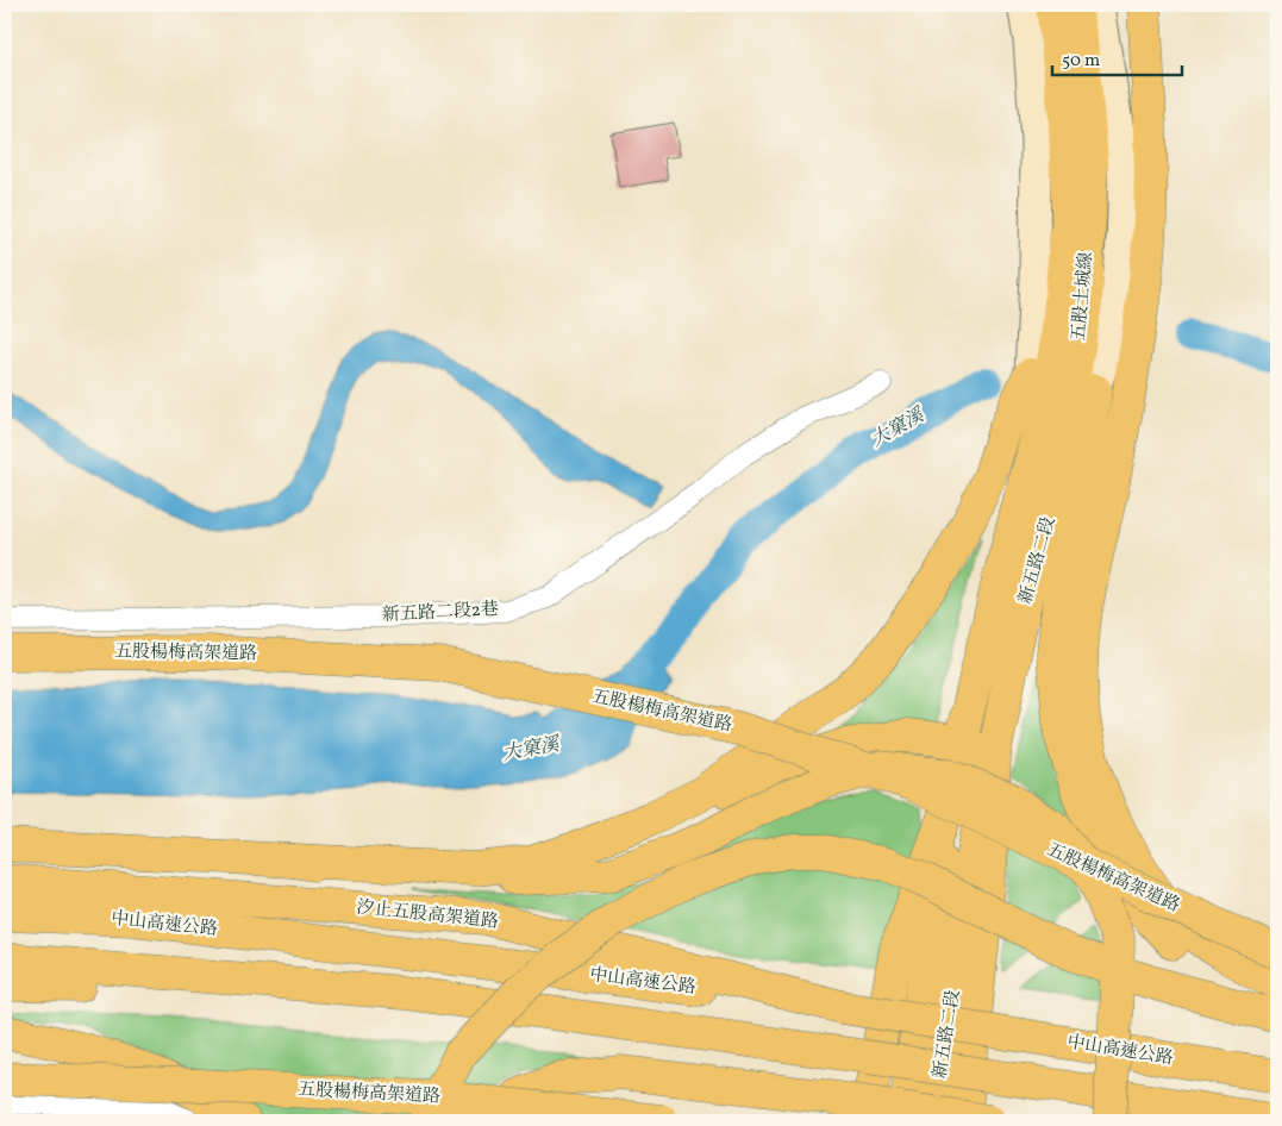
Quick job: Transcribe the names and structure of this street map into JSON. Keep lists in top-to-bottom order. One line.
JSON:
{"streets":{"main road":["五股土城線","新五路二段","五股楊梅高架道路","汐止五股高架道路","中山高速公路"],"street":["新五路二段2巷"]},"crossings":[["五股土城線","新五路二段"],["汐止五股高架道路","中山高速公路"]],"water":["大窠溪"],"scale_bar":"50 m"}
